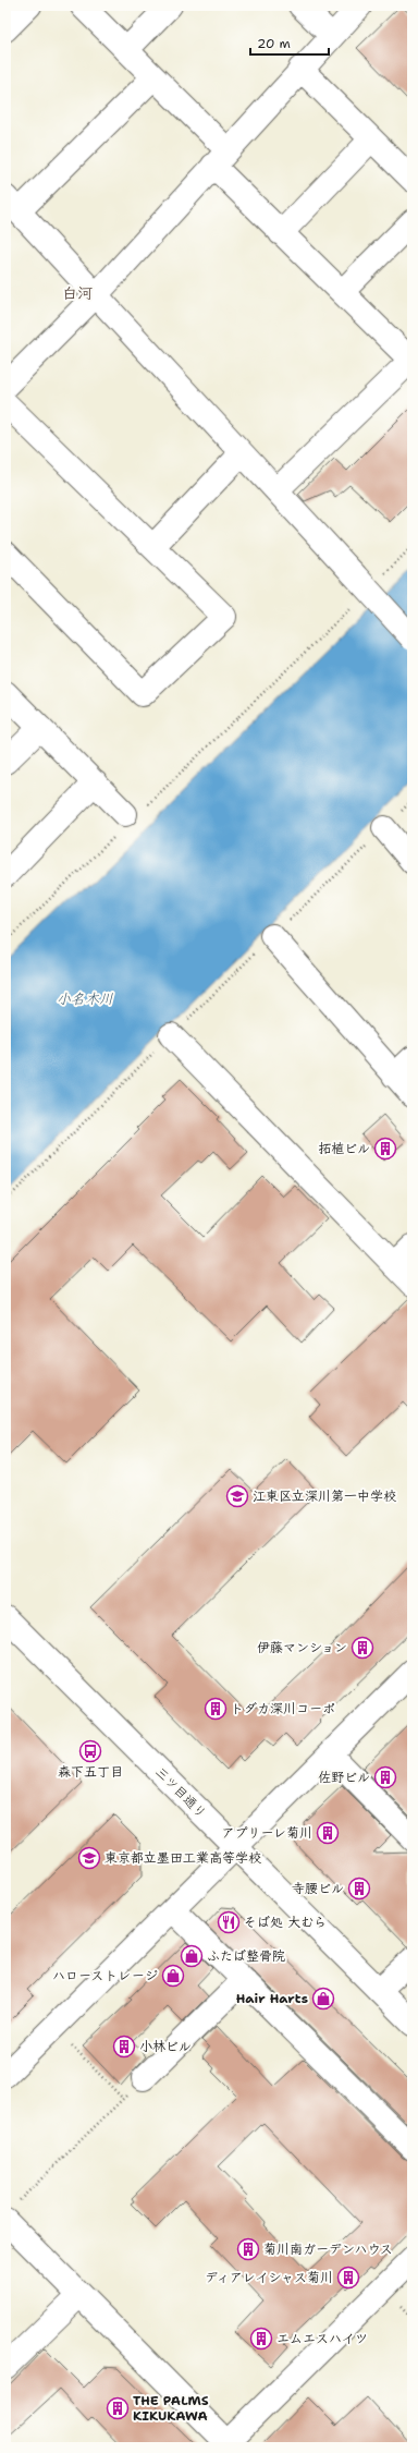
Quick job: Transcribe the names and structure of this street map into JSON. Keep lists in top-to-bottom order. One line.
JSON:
{"streets":{"street":["三ツ目通り"]},"districts":["白河"],"water":["小名木川"],"places":{"building":["拓植ビル","伊藤マンション","トダカ深川コーポ","佐野ビル","アプリーレ菊川","寺腰ビル","小林ビル","菊川南ガーデンハウス","ディアレイシャス菊川","エムエスハイツ","THE PALMS KIKUKAWA"],"school or university":["江東区立深川第一中学校","東京都立墨田工業高等学校"],"bus stop":["森下五丁目"],"restaurant":["そば処 大むら"],"shop":["ふたば整骨院","ハローストレージ","Hair Harts"]},"scale_bar":"20 m"}
